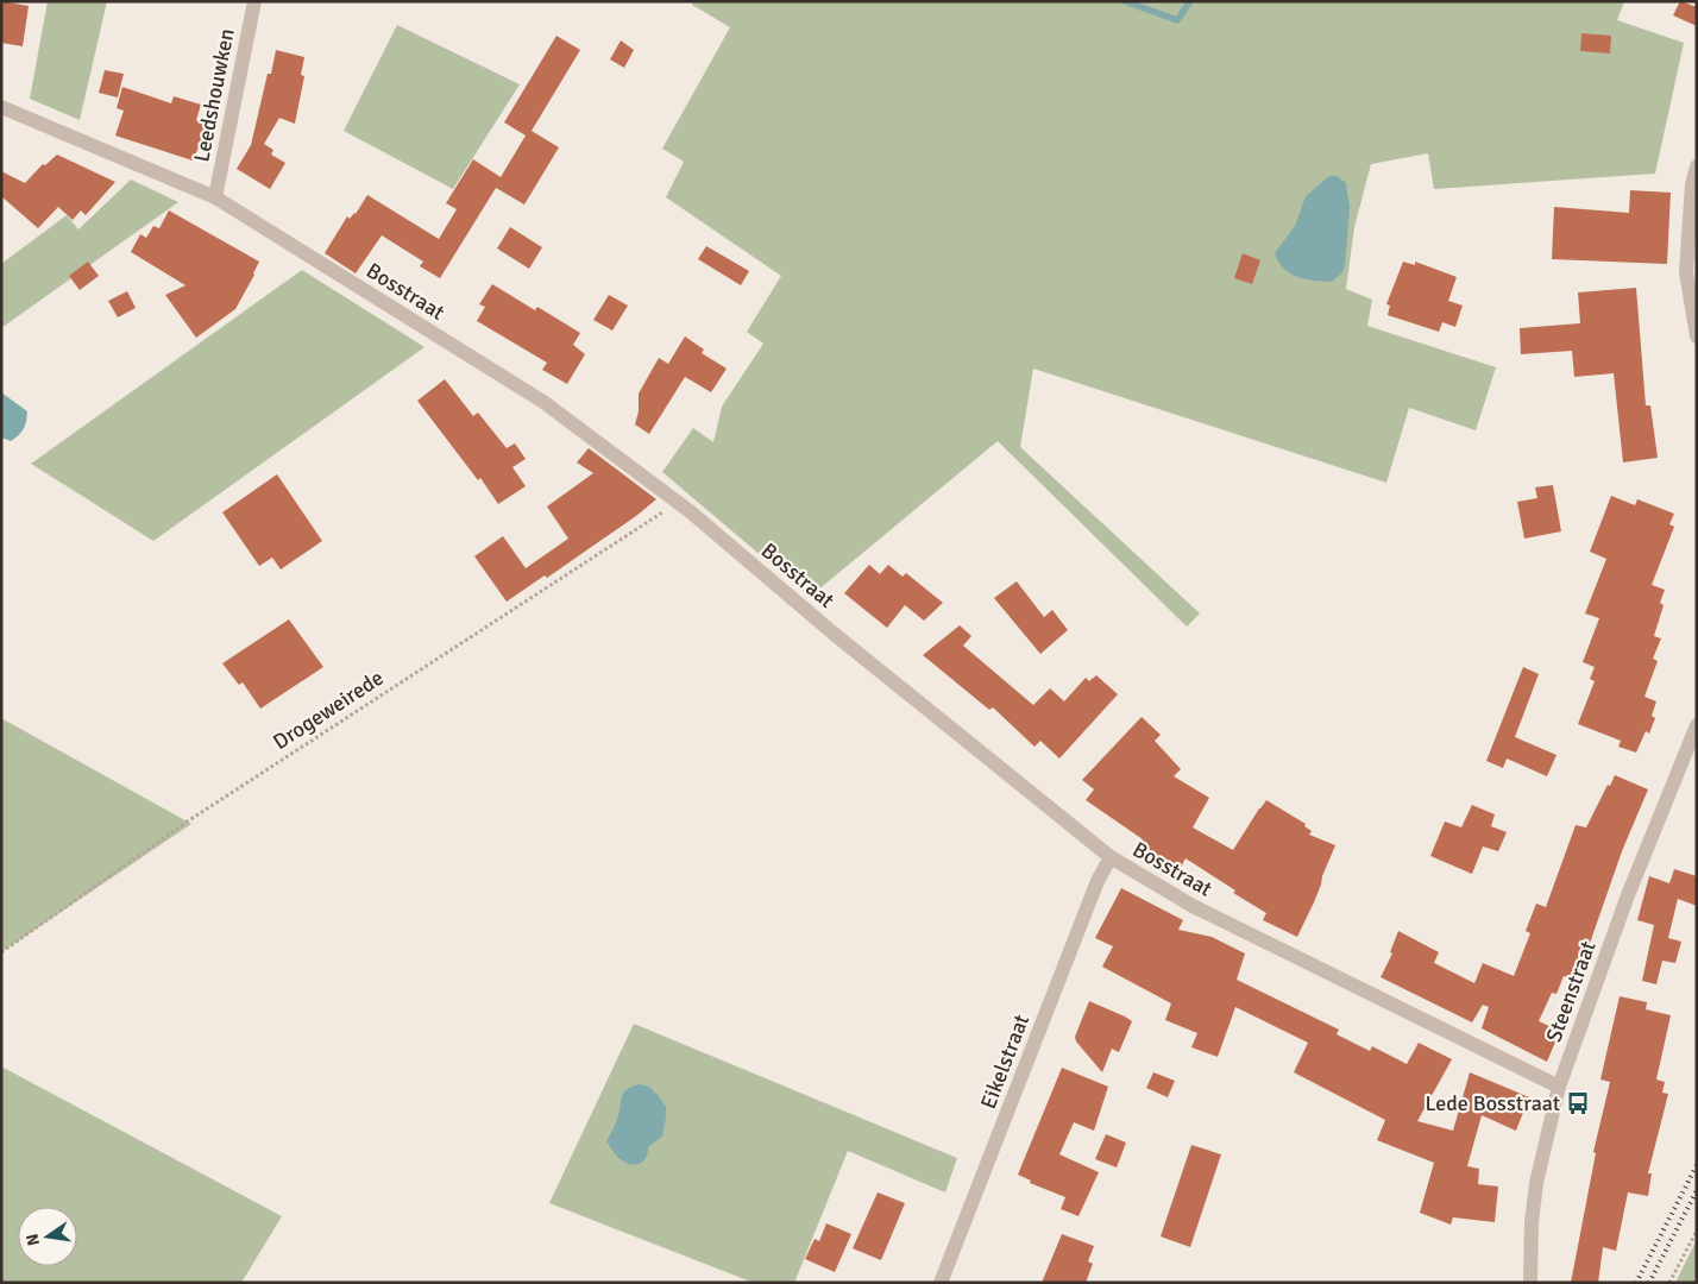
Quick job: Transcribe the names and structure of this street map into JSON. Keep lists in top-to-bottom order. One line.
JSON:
{"streets":{"street":["Leedshouwken","Bosstraat","Steenstraat","Eikelstraat"],"path":["Drogeweirede"]},"crossings":[["Leedshouwken","Bosstraat"],["Bosstraat","Drogeweirede"],["Bosstraat","Steenstraat"],["Bosstraat","Eikelstraat"]],"places":{"bus stop":["Lede Bosstraat"]},"north":"left"}
